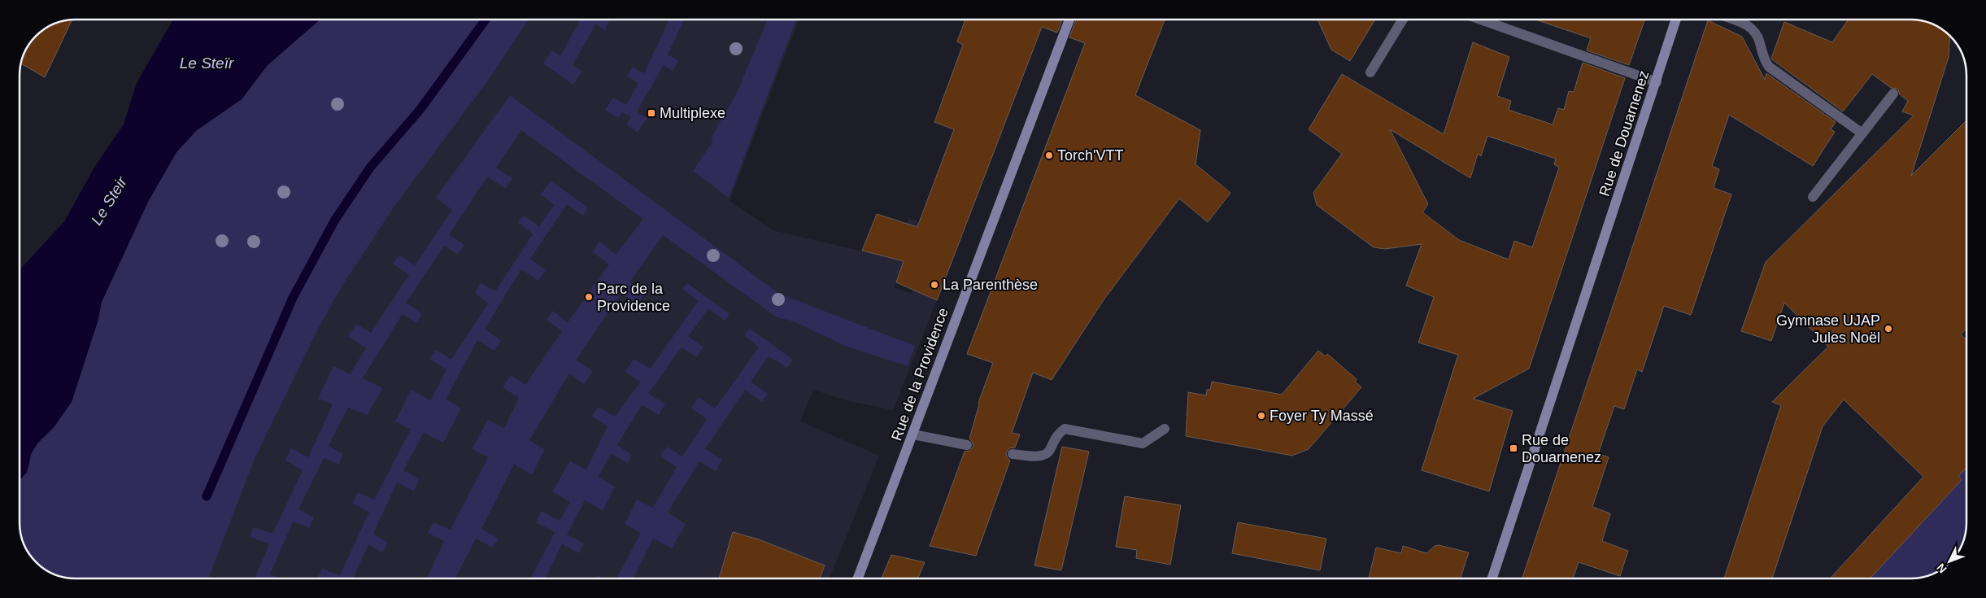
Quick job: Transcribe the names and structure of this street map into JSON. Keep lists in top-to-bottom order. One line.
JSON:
{"streets":{"street":["Rue de Douarnenez","Rue de la Providence"]},"water":["Le Steïr","Le Steir"],"places":{"transit":["Multiplexe","Rue de Douarnenez"],"other":["Torch'VTT","La Parenthèse","Parc de la Providence","Gymnase UJAP Jules Noël","Foyer Ty Massé"]},"north":"bottom left"}
